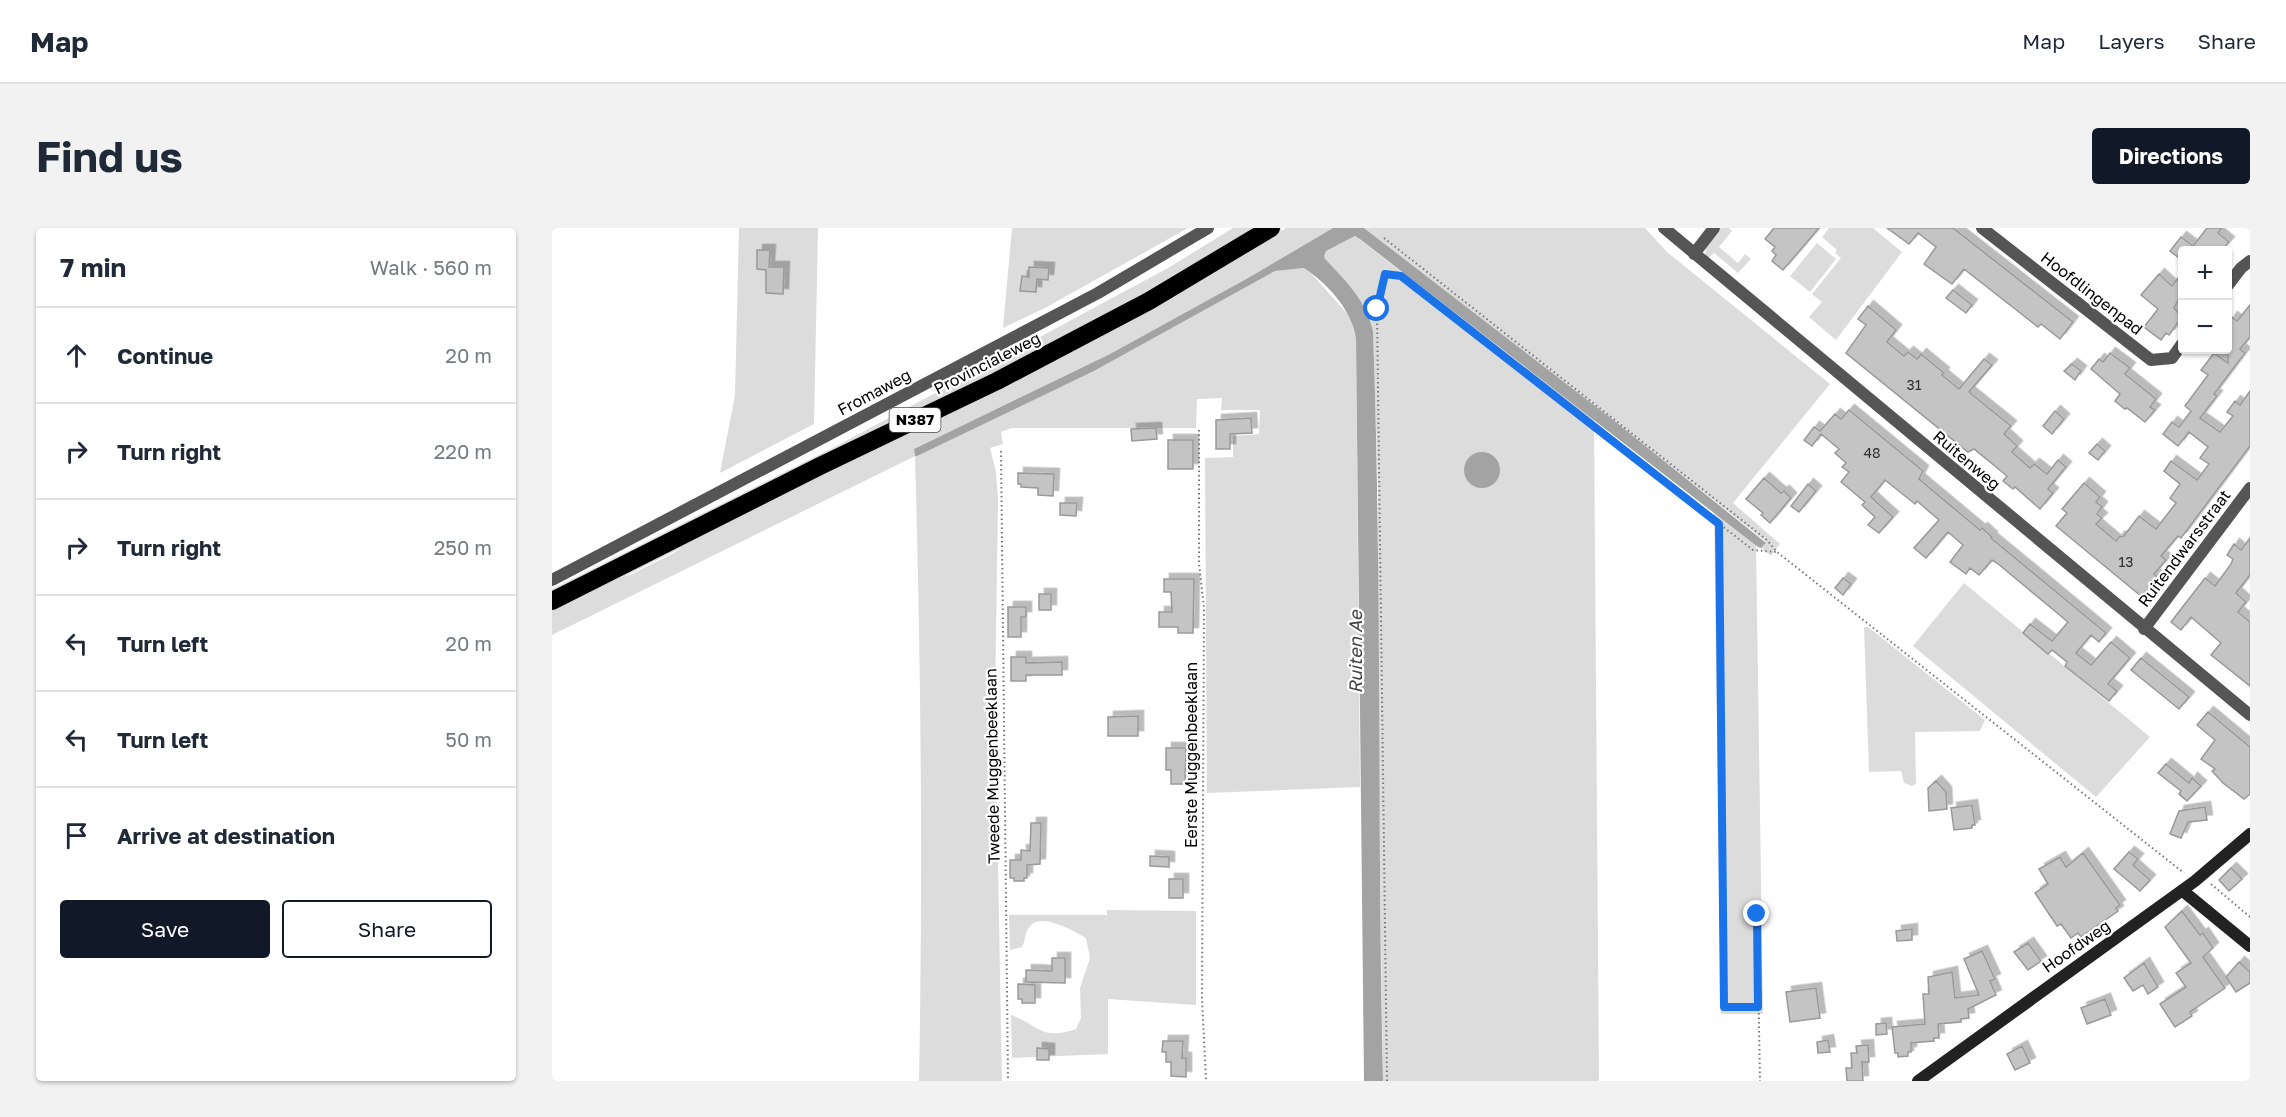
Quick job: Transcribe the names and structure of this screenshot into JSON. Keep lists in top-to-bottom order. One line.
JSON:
{"streets":{"highway":["Provincialeweg","N387"],"main road":["Hoofdweg"],"street":["Hoofdlingenpad","Fromaweg","Ruitenweg","Ruitendwarsstraat"],"path":["Eerste Muggenbeeklaan","Tweede Muggenbeeklaan"]},"crossings":[["Ruitenweg","Ruitendwarsstraat"]],"water":["Ruiten Ae"],"house_numbers":["31","48","13"],"page":{"header":"Map","nav":["Map","Layers","Share"],"buttons":["Directions",["Save","Share"]],"title":"Find us","heading":["7 min","Walk · 560 m"],"map_buttons":["+","−"],"list":[["Continue","20 m"],["Turn right","220 m"],["Turn right","250 m"],["Turn left","20 m"],["Turn left","50 m"],"Arrive at destination"]}}
